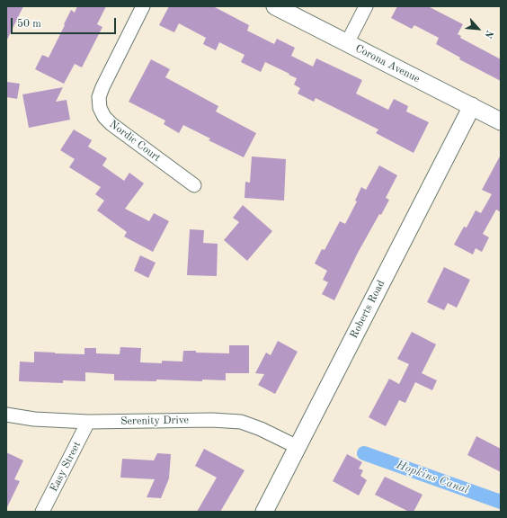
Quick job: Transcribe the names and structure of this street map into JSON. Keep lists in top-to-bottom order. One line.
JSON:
{"streets":{"street":["Corona Avenue","Nordic Court","Roberts Road","Serenity Drive","Easy Street"]},"crossings":[["Corona Avenue","Roberts Road"],["Roberts Road","Serenity Drive"],["Serenity Drive","Easy Street"]],"water":["Hopkins Canal"],"scale_bar":"50 m","north":"bottom right"}
